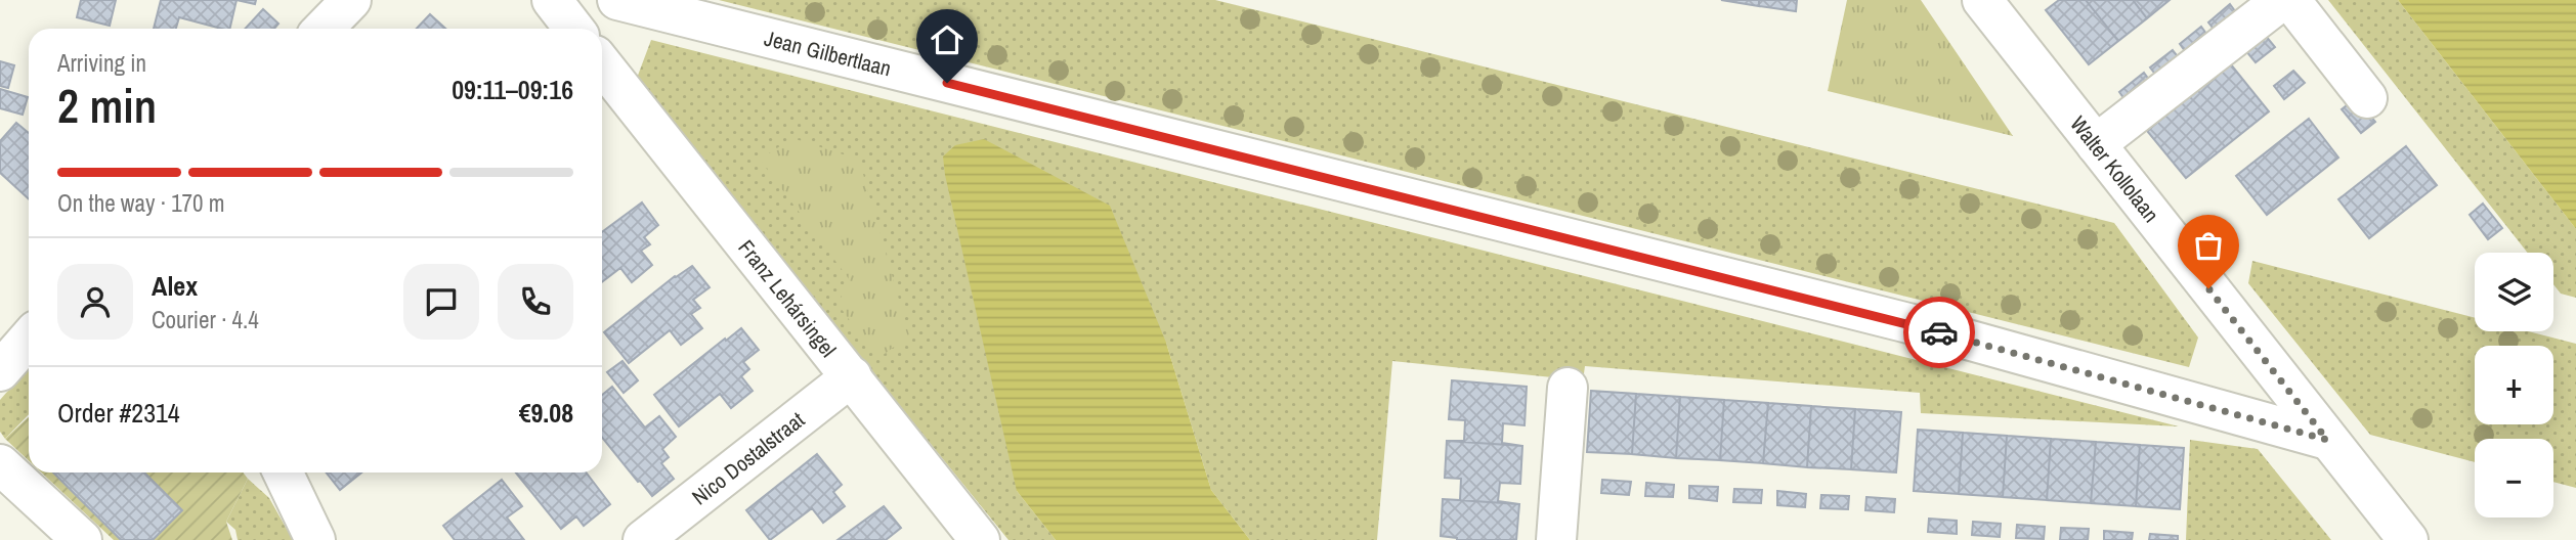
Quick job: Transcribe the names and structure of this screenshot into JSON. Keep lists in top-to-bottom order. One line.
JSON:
{"streets":{"street":["Jean Gilbertlaan","Walter Kollolaan","Franz Lehársingel","Nico Dostalstraat"]},"crossings":[["Jean Gilbertlaan","Walter Kollolaan"],["Franz Lehársingel","Nico Dostalstraat"]],"page":{"heading":["2 min","Arriving in","09:11–09:16"],"panel":["Alex","Courier · 4.4","Order #2314","€9.08"],"bar":"On the way · 170 m","map_buttons":["+","−"]}}
